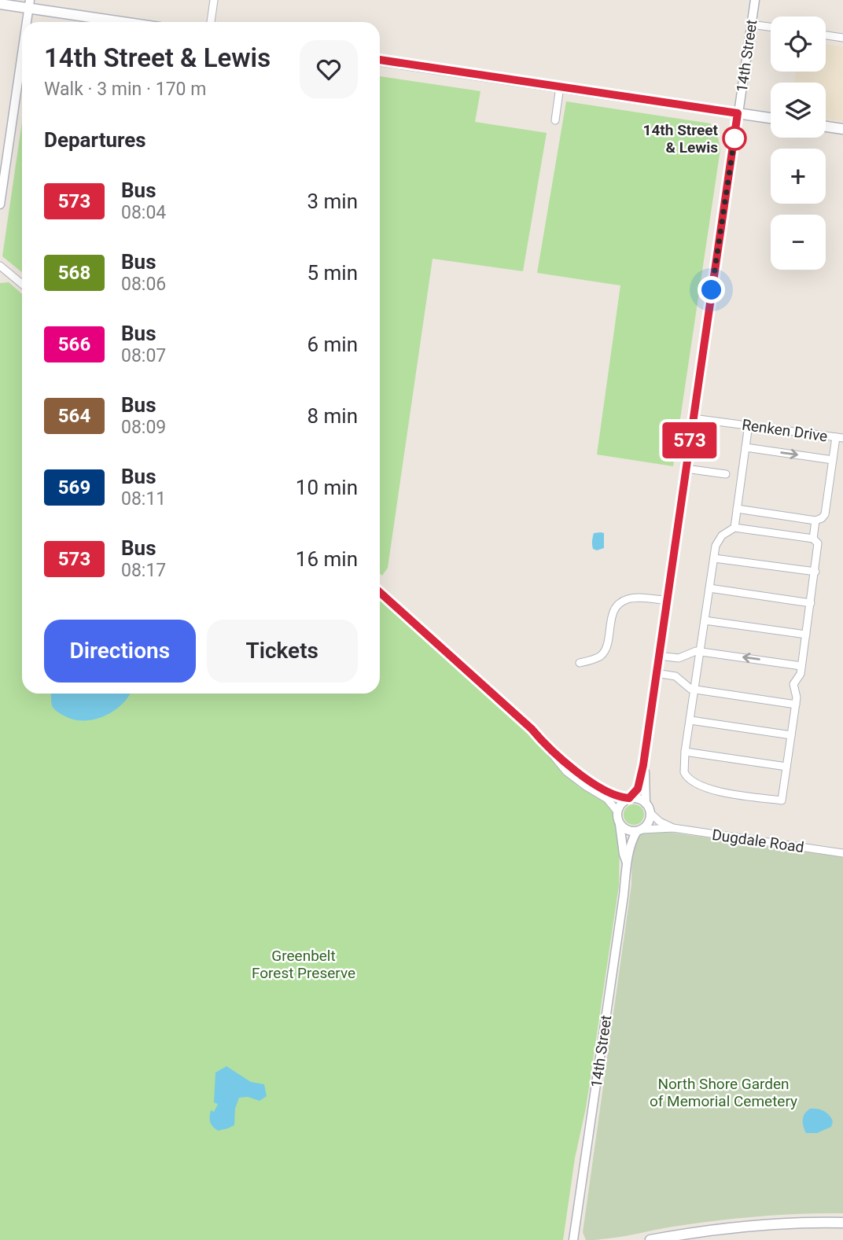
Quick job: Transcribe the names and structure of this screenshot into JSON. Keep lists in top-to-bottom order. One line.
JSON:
{"streets":{"street":["14th Street","Renken Drive","Dugdale Road"]},"crossings":[["14th Street","Renken Drive"]],"parks":["Greenbelt Forest Preserve","North Shore Garden of Memorial Cemetery"],"places":["14th Street & Lewis"],"lines":["bus line 573"],"page":{"on_map":"573","map_buttons":["+","−"],"heading":[["14th Street & Lewis","Walk · 3 min · 170 m"],"Departures"],"list":[{"mark":"573","name":"Bus","note":"08:04","value":"3 min"},{"mark":"568","name":"Bus","note":"08:06","value":"5 min"},{"mark":"566","name":"Bus","note":"08:07","value":"6 min"},{"mark":"564","name":"Bus","note":"08:09","value":"8 min"},{"mark":"569","name":"Bus","note":"08:11","value":"10 min"},{"mark":"573","name":"Bus","note":"08:17","value":"16 min"}],"buttons":["Directions","Tickets"]}}
